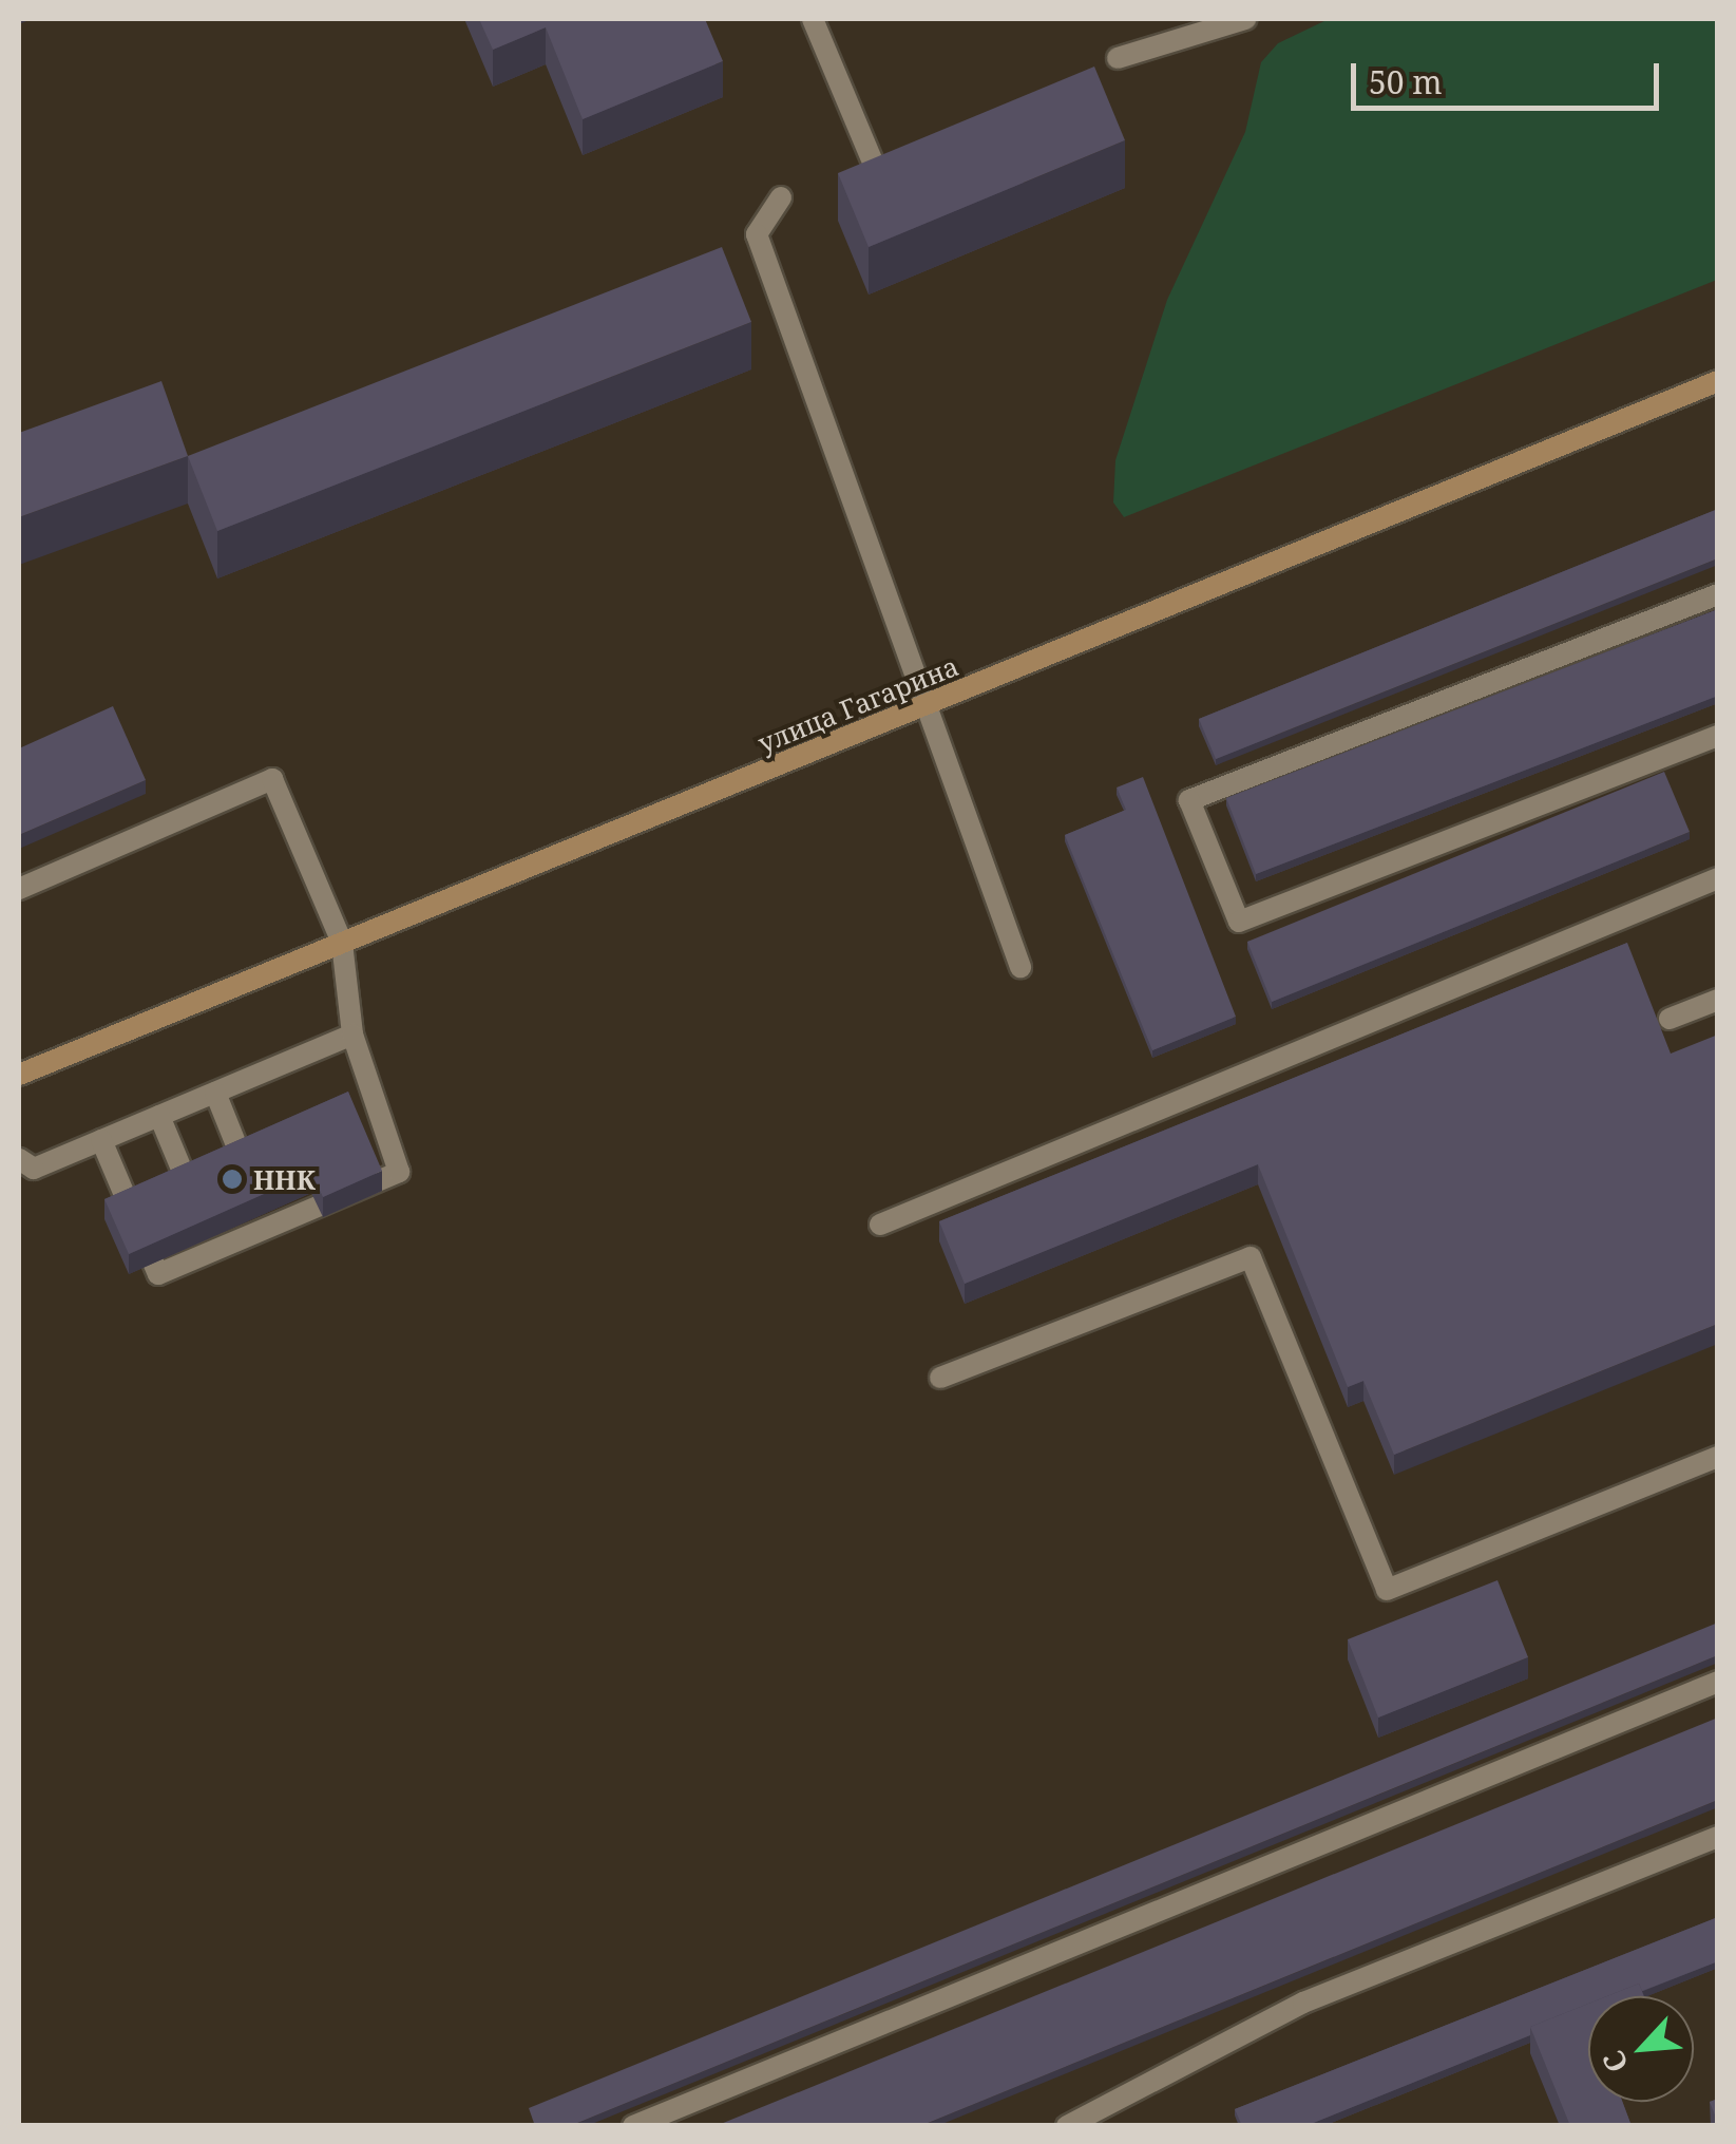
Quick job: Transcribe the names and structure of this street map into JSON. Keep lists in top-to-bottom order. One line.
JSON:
{"streets":{"main road":["улица Гагарина"]},"places":["ННК"],"scale_bar":"50 m","north":"bottom left"}
